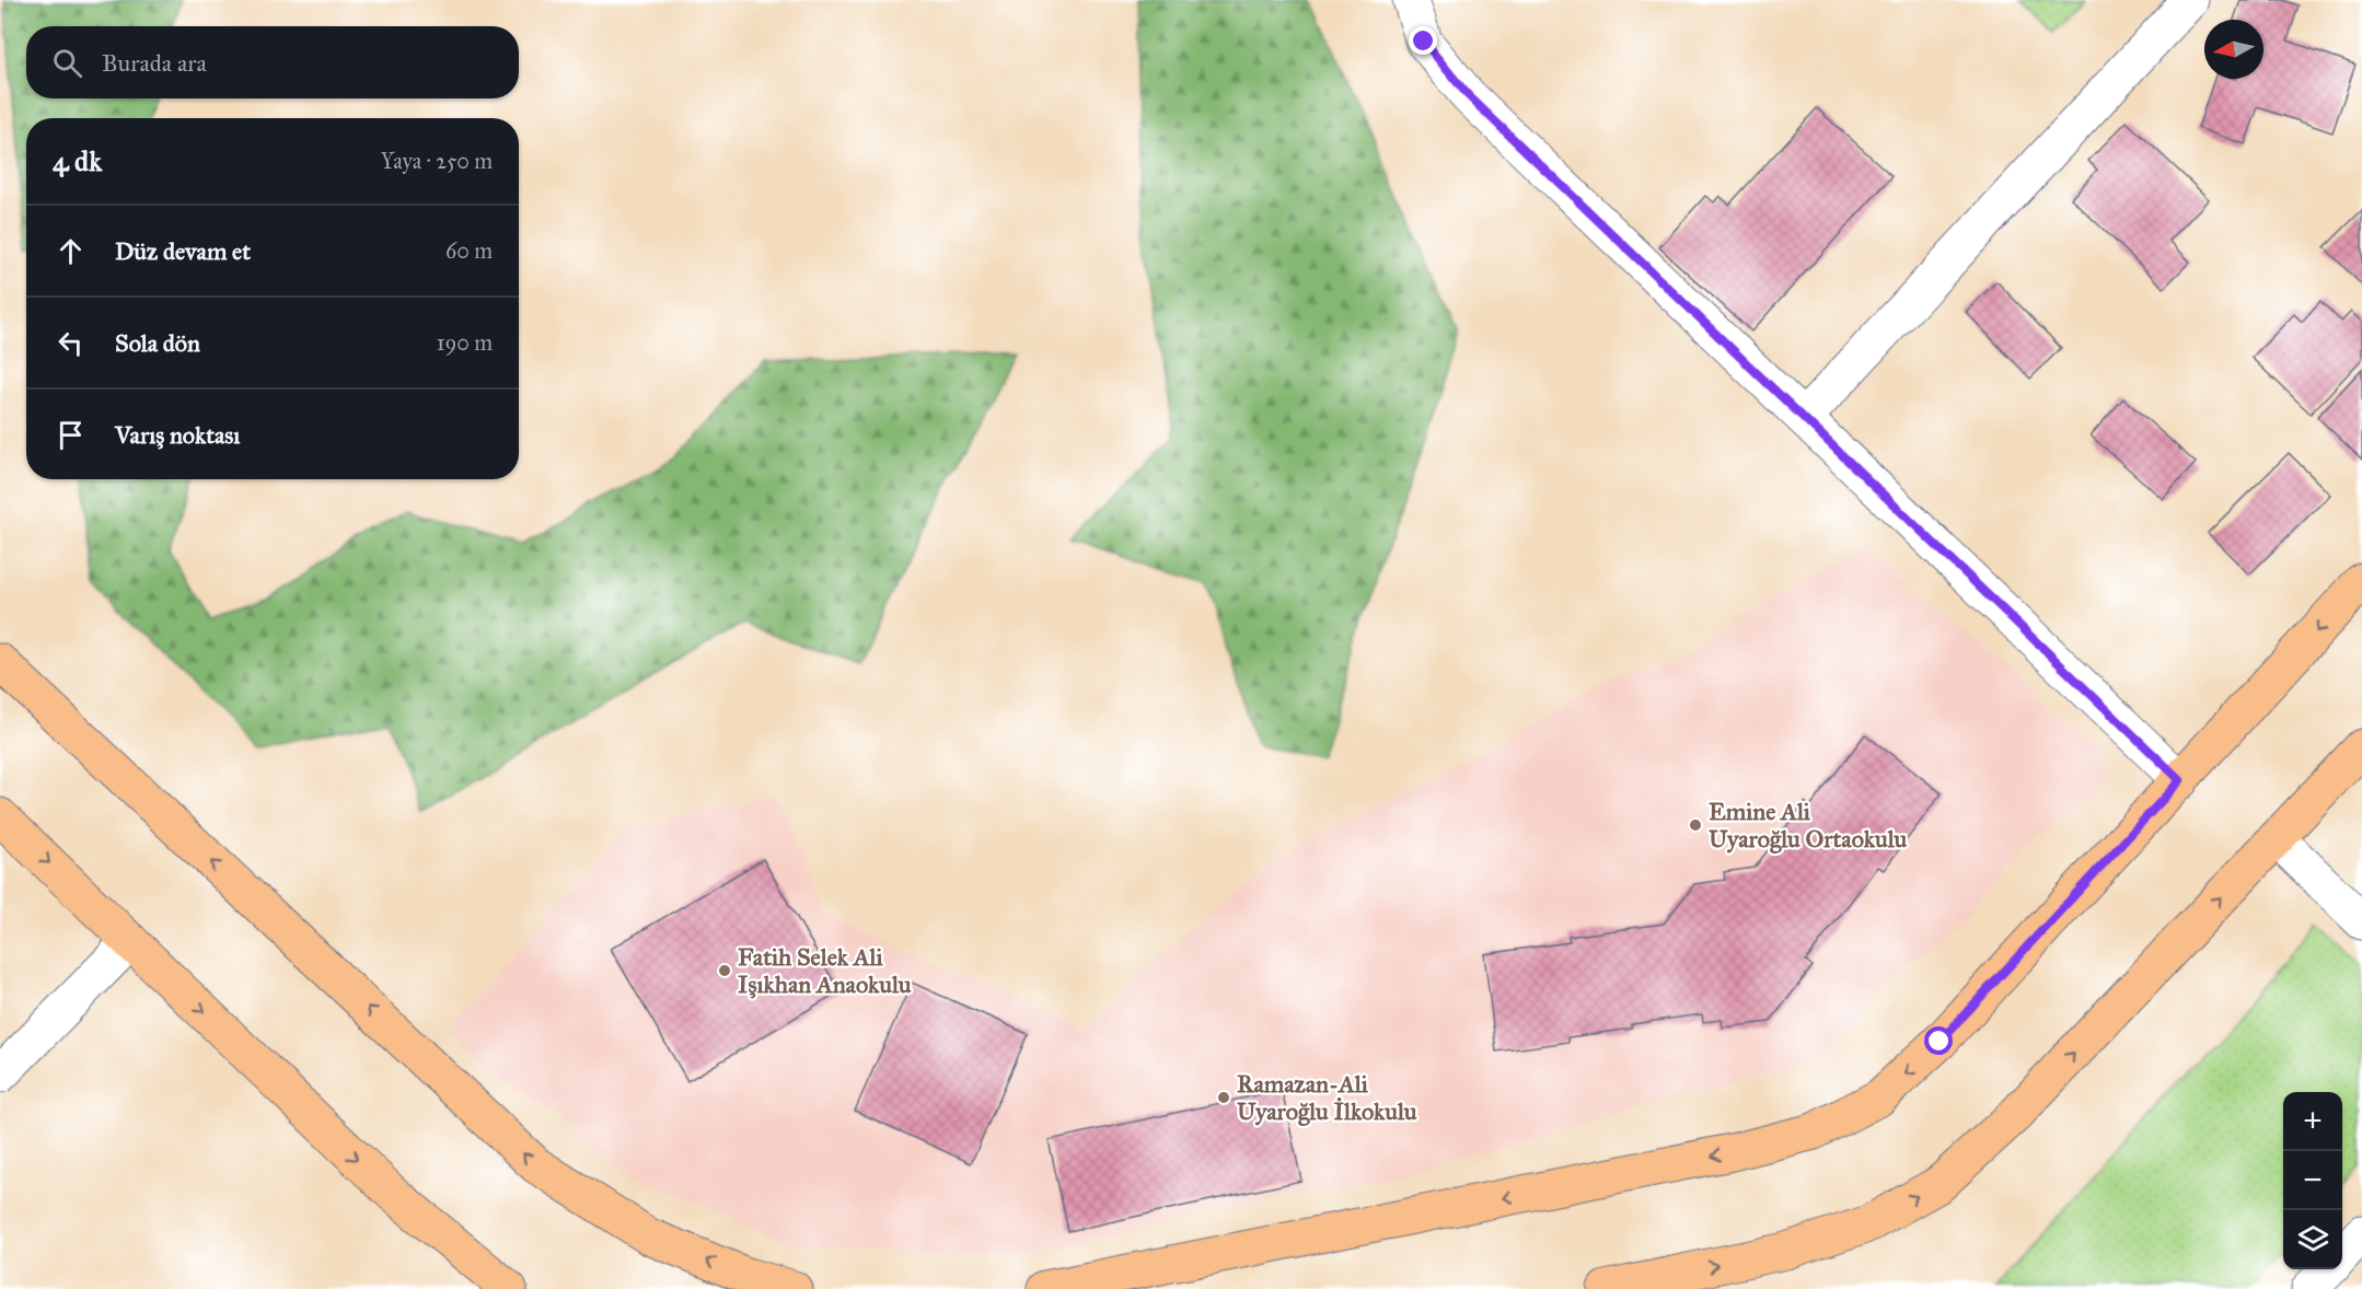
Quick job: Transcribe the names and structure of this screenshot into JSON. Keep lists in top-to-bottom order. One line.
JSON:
{"places":["Emine Ali Uyaroğlu Ortaokulu","Fatih Selek Ali Işıkhan Anaokulu","Ramazan-Ali Uyaroğlu İlkokulu"],"north":"left","page":{"search":"Burada ara","heading":["4 dk","Yaya · 250 m"],"list":[["Düz devam et","60 m"],["Sola dön","190 m"],"Varış noktası"],"map_buttons":["+","−"]}}
